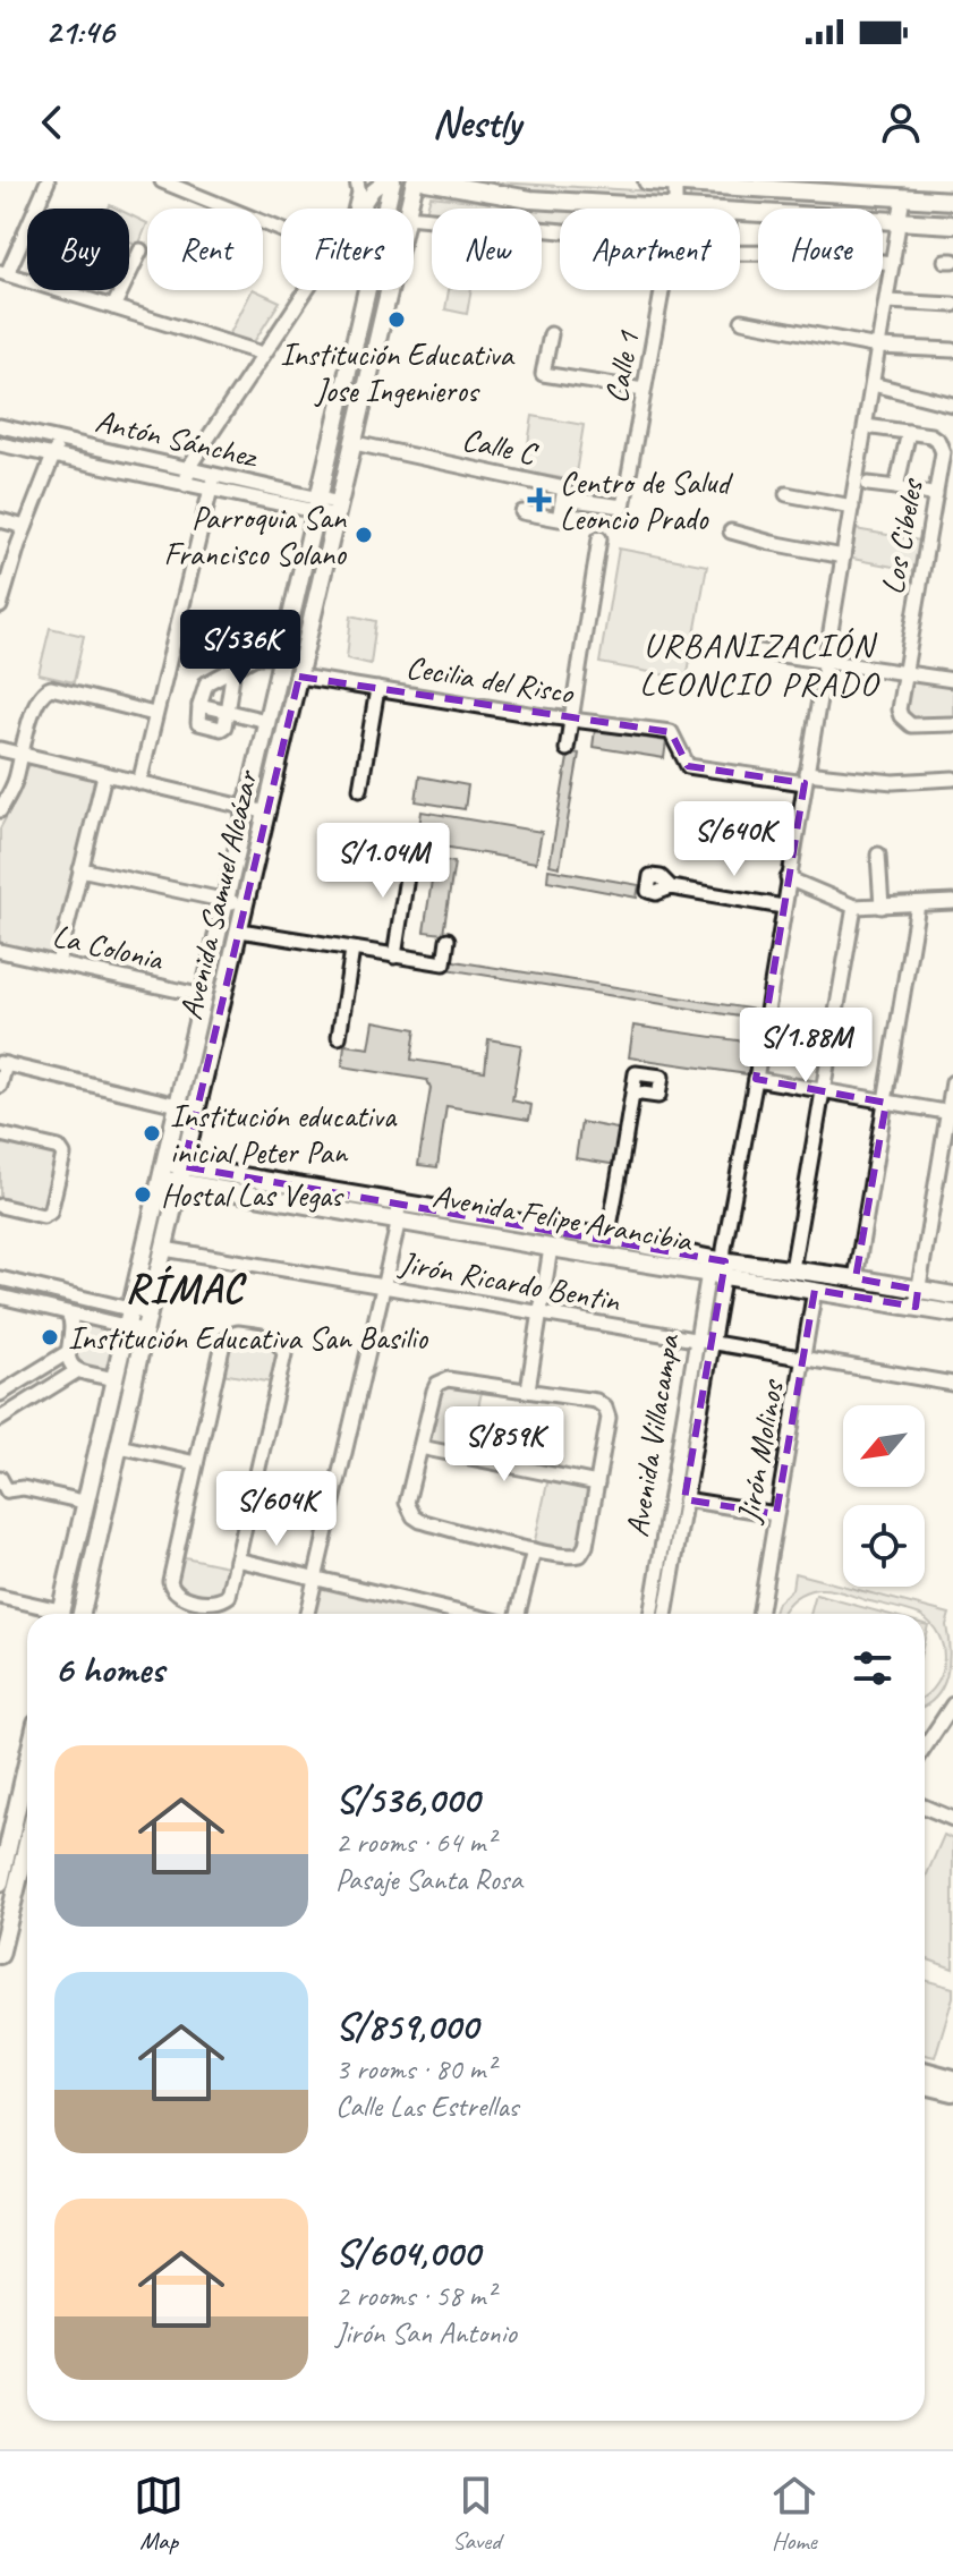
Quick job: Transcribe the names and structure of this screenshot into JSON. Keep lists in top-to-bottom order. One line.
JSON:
{"streets":{"main road":["Avenida Samuel Alcázar","Avenida Felipe Arancibia"],"street":["Calle 1","Antón Sánchez","Calle C","Los Cibeles","Cecilia del Risco","La Colonia","Jirón Ricardo Bentin","Avenida Villacampa","Jirón Molinos"]},"crossings":[["Calle 1","Calle C"],["Antón Sánchez","Avenida Samuel Alcázar"],["Calle C","Avenida Samuel Alcázar"],["Cecilia del Risco","Avenida Samuel Alcázar"],["Avenida Samuel Alcázar","La Colonia"],["Avenida Samuel Alcázar","Avenida Felipe Arancibia"],["Avenida Samuel Alcázar","Jirón Ricardo Bentin"],["Avenida Felipe Arancibia","Avenida Villacampa"],["Avenida Felipe Arancibia","Jirón Molinos"],["Jirón Ricardo Bentin","Avenida Villacampa"],["Jirón Ricardo Bentin","Jirón Molinos"]],"districts":["URBANIZACIÓN LEONCIO PRADO","RÍMAC"],"places":{"other":["Institución Educativa Jose Ingenieros","Parroquia San Francisco Solano","Institución educativa inicial Peter Pan","Hostal Las Vegas","Institución Educativa San Basilio"],"health":["Centro de Salud Leoncio Prado"]},"north":"bottom left","page":{"status":"21:46","header":"Nestly","chip":["Buy","Rent","Filters","New","Apartment","House"],"price":["S/536K","S/640K","S/1.04M","S/1.88M","S/859K","S/604K"],"heading":"6 homes","list":[{"name":"S/536,000","note":"2 rooms · 64 m² · Pasaje Santa Rosa"},{"name":"S/859,000","note":"3 rooms · 80 m² · Calle Las Estrellas"},{"name":"S/604,000","note":"2 rooms · 58 m² · Jirón San Antonio"}],"tabs":["Map","Saved","Home"]}}
